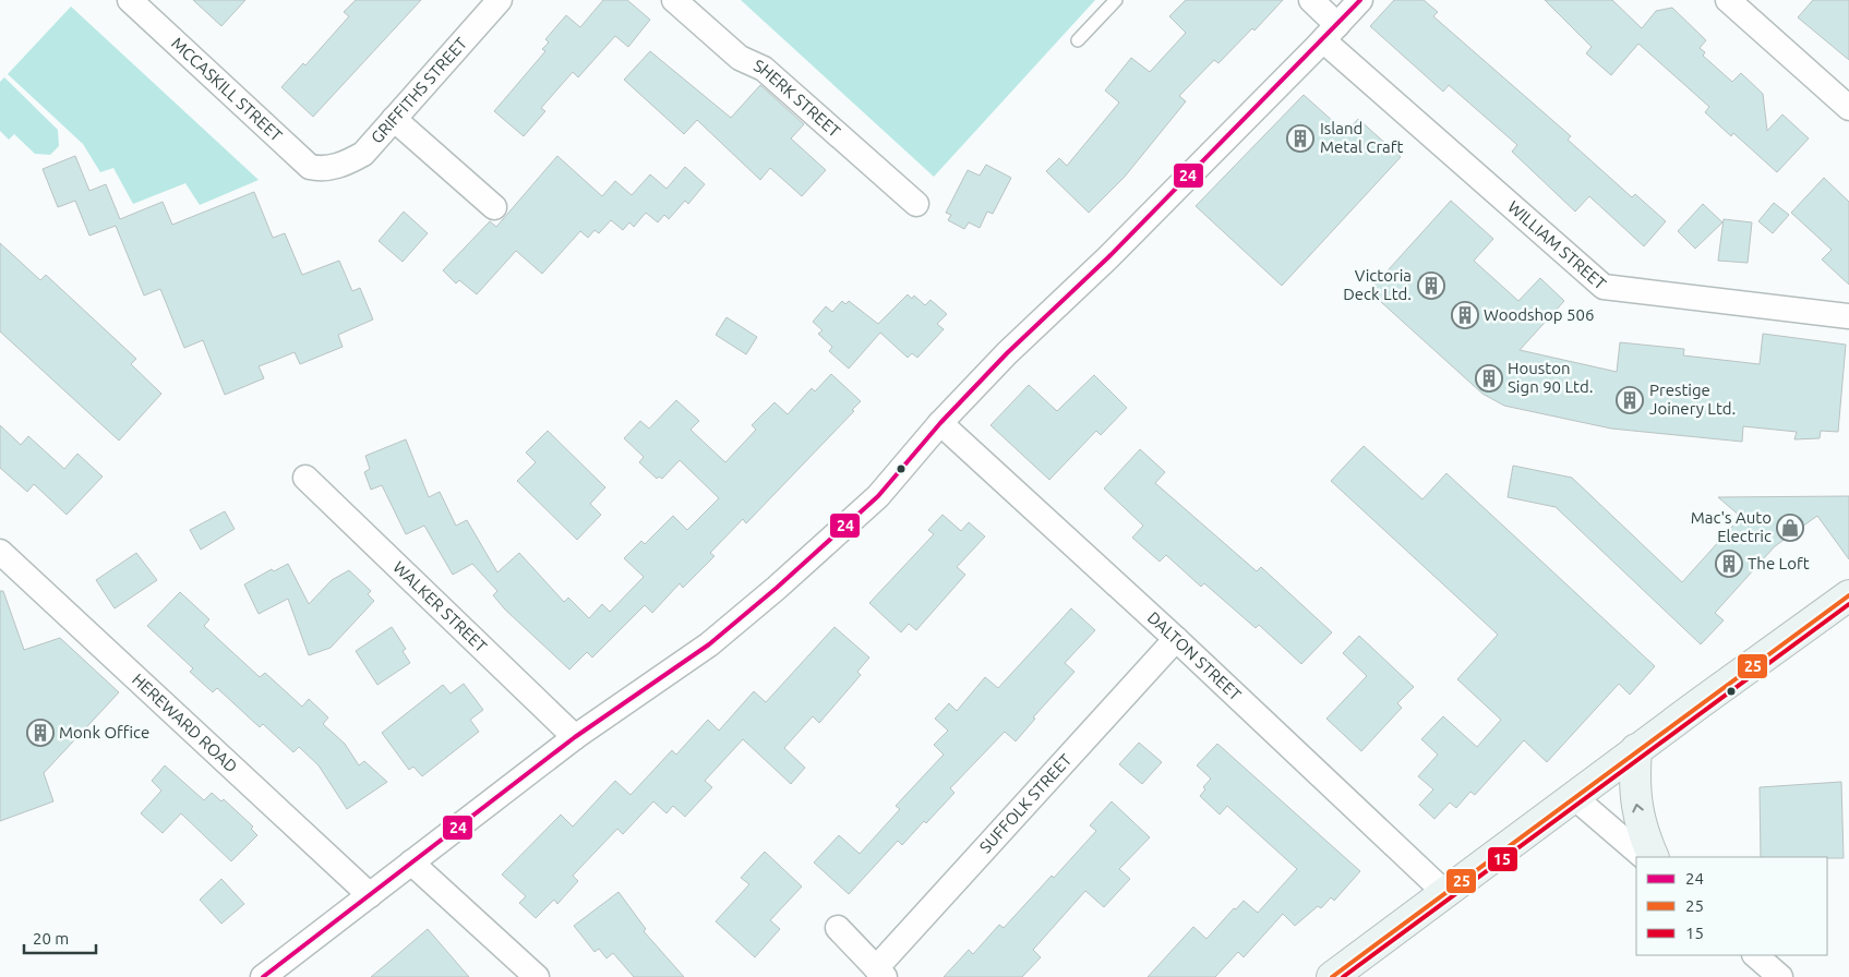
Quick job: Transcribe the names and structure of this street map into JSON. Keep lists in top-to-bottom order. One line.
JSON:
{"streets":{"street":["MCCASKILL STREET","GRIFFITHS STREET","SHERK STREET","WILLIAM STREET","WALKER STREET","DALTON STREET","HEREWARD ROAD","SUFFOLK STREET"]},"crossings":[["MCCASKILL STREET","GRIFFITHS STREET"],["DALTON STREET","SUFFOLK STREET"]],"places":{"building":["Island Metal Craft","Victoria Deck Ltd.","Woodshop 506","Houston Sign 90 Ltd.","Prestige Joinery Ltd.","The Loft","Monk Office"],"shop":["Mac's Auto Electric"]},"lines":["transit line 24","transit line 25","transit line 15"],"legend":["24","25","15"],"scale_bar":"20 m"}
